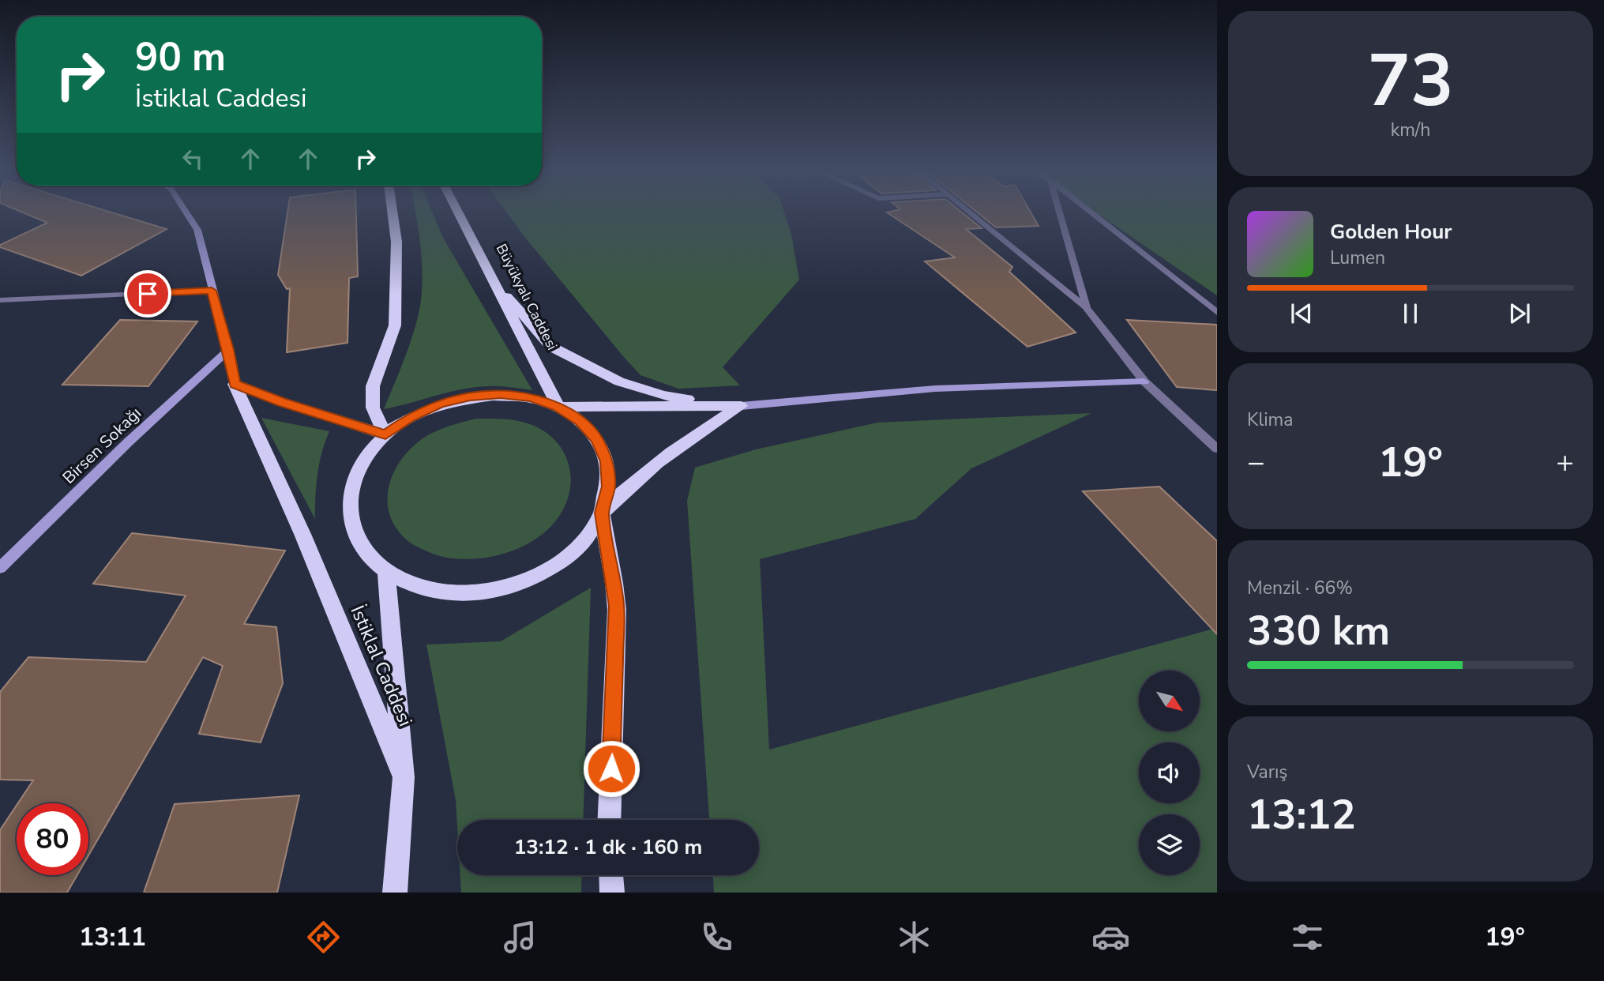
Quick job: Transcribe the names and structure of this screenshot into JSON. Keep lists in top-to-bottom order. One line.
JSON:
{"streets":{"highway":["Büyükyalı Caddesi","İstiklal Caddesi"],"main road":["Birsen Sokağı"]},"crossings":[["Büyükyalı Caddesi","İstiklal Caddesi"],["Birsen Sokağı","İstiklal Caddesi"]],"north":"bottom right","page":{"tile":[["73","km/h"],"Klima",["Menzil · 66%","330 km"],["Varış","13:12"]],"turn":["90 m","İstiklal Caddesi"],"song":["Golden Hour","Lumen"],"heat":["−","19°","+"],"limit":"80","trip":"13:12 · 1 dk · 160 m","tabs":["13:11","19°"]}}
